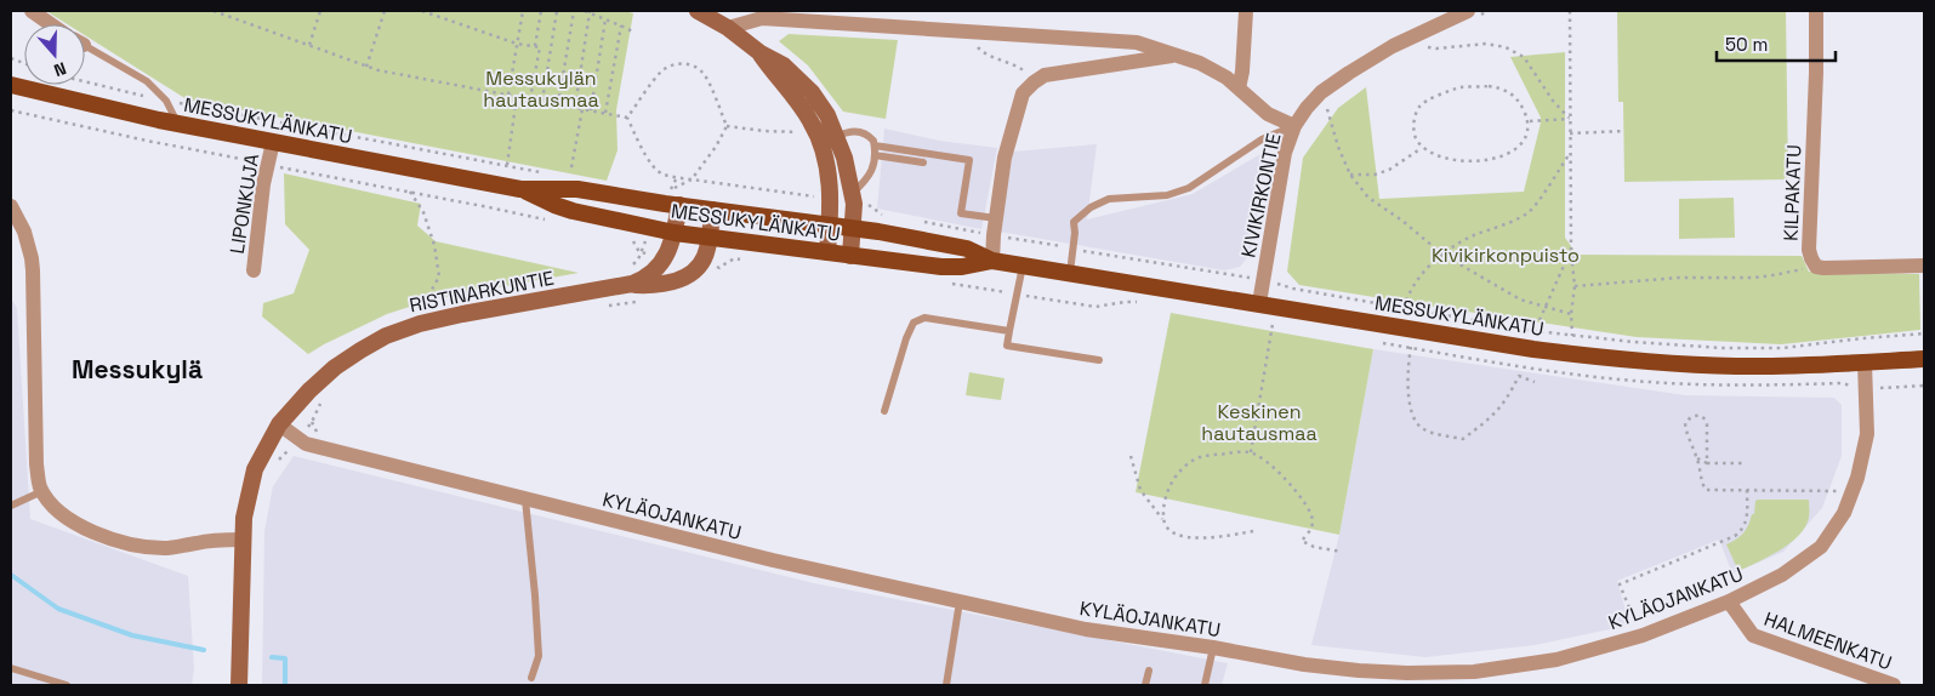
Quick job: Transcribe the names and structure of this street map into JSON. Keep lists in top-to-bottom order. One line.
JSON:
{"streets":{"main road":["MESSUKYLÄNKATU","RISTINARKUNTIE"],"street":["KILPAKATU","KIVIKIRKONTIE","LIPONKUJA","KYLÄOJANKATU","HALMEENKATU"]},"crossings":[["MESSUKYLÄNKATU","KIVIKIRKONTIE"],["MESSUKYLÄNKATU","LIPONKUJA"],["MESSUKYLÄNKATU","RISTINARKUNTIE"],["MESSUKYLÄNKATU","KYLÄOJANKATU"],["RISTINARKUNTIE","KYLÄOJANKATU"],["KYLÄOJANKATU","HALMEENKATU"]],"districts":["Messukylä"],"parks":["Messukylän hautausmaa","Kivikirkonpuisto","Keskinen hautausmaa"],"scale_bar":"50 m","north":"bottom"}
